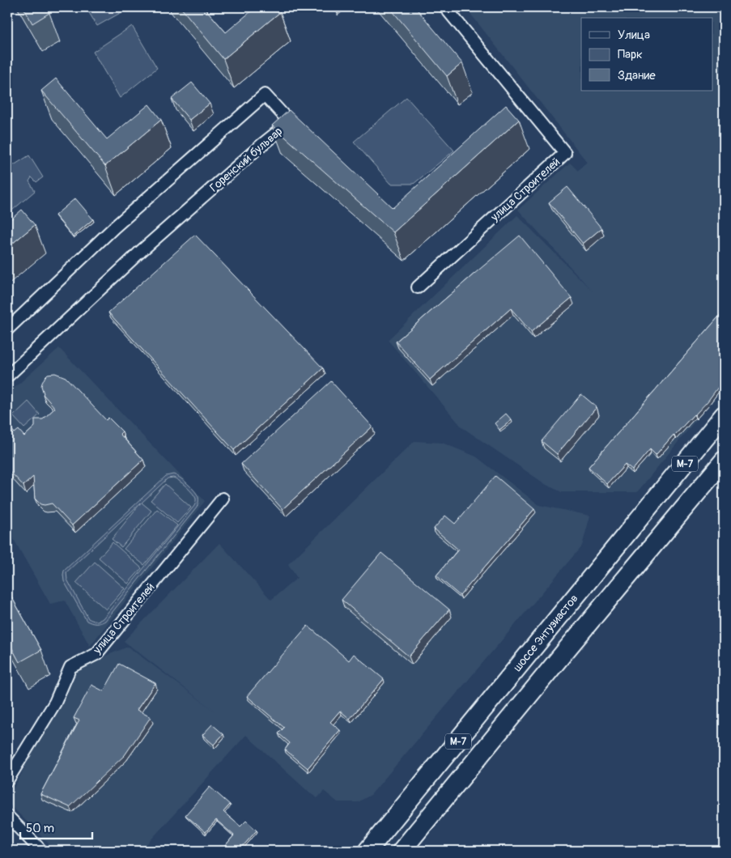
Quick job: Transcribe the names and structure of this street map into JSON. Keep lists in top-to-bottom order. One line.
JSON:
{"streets":{"highway":["М-7","шоссе Энтузиастов"],"street":["Горенский бульвар","улица Строителей"]},"legend":["Улица","Парк","Здание"],"scale_bar":"50 m"}
